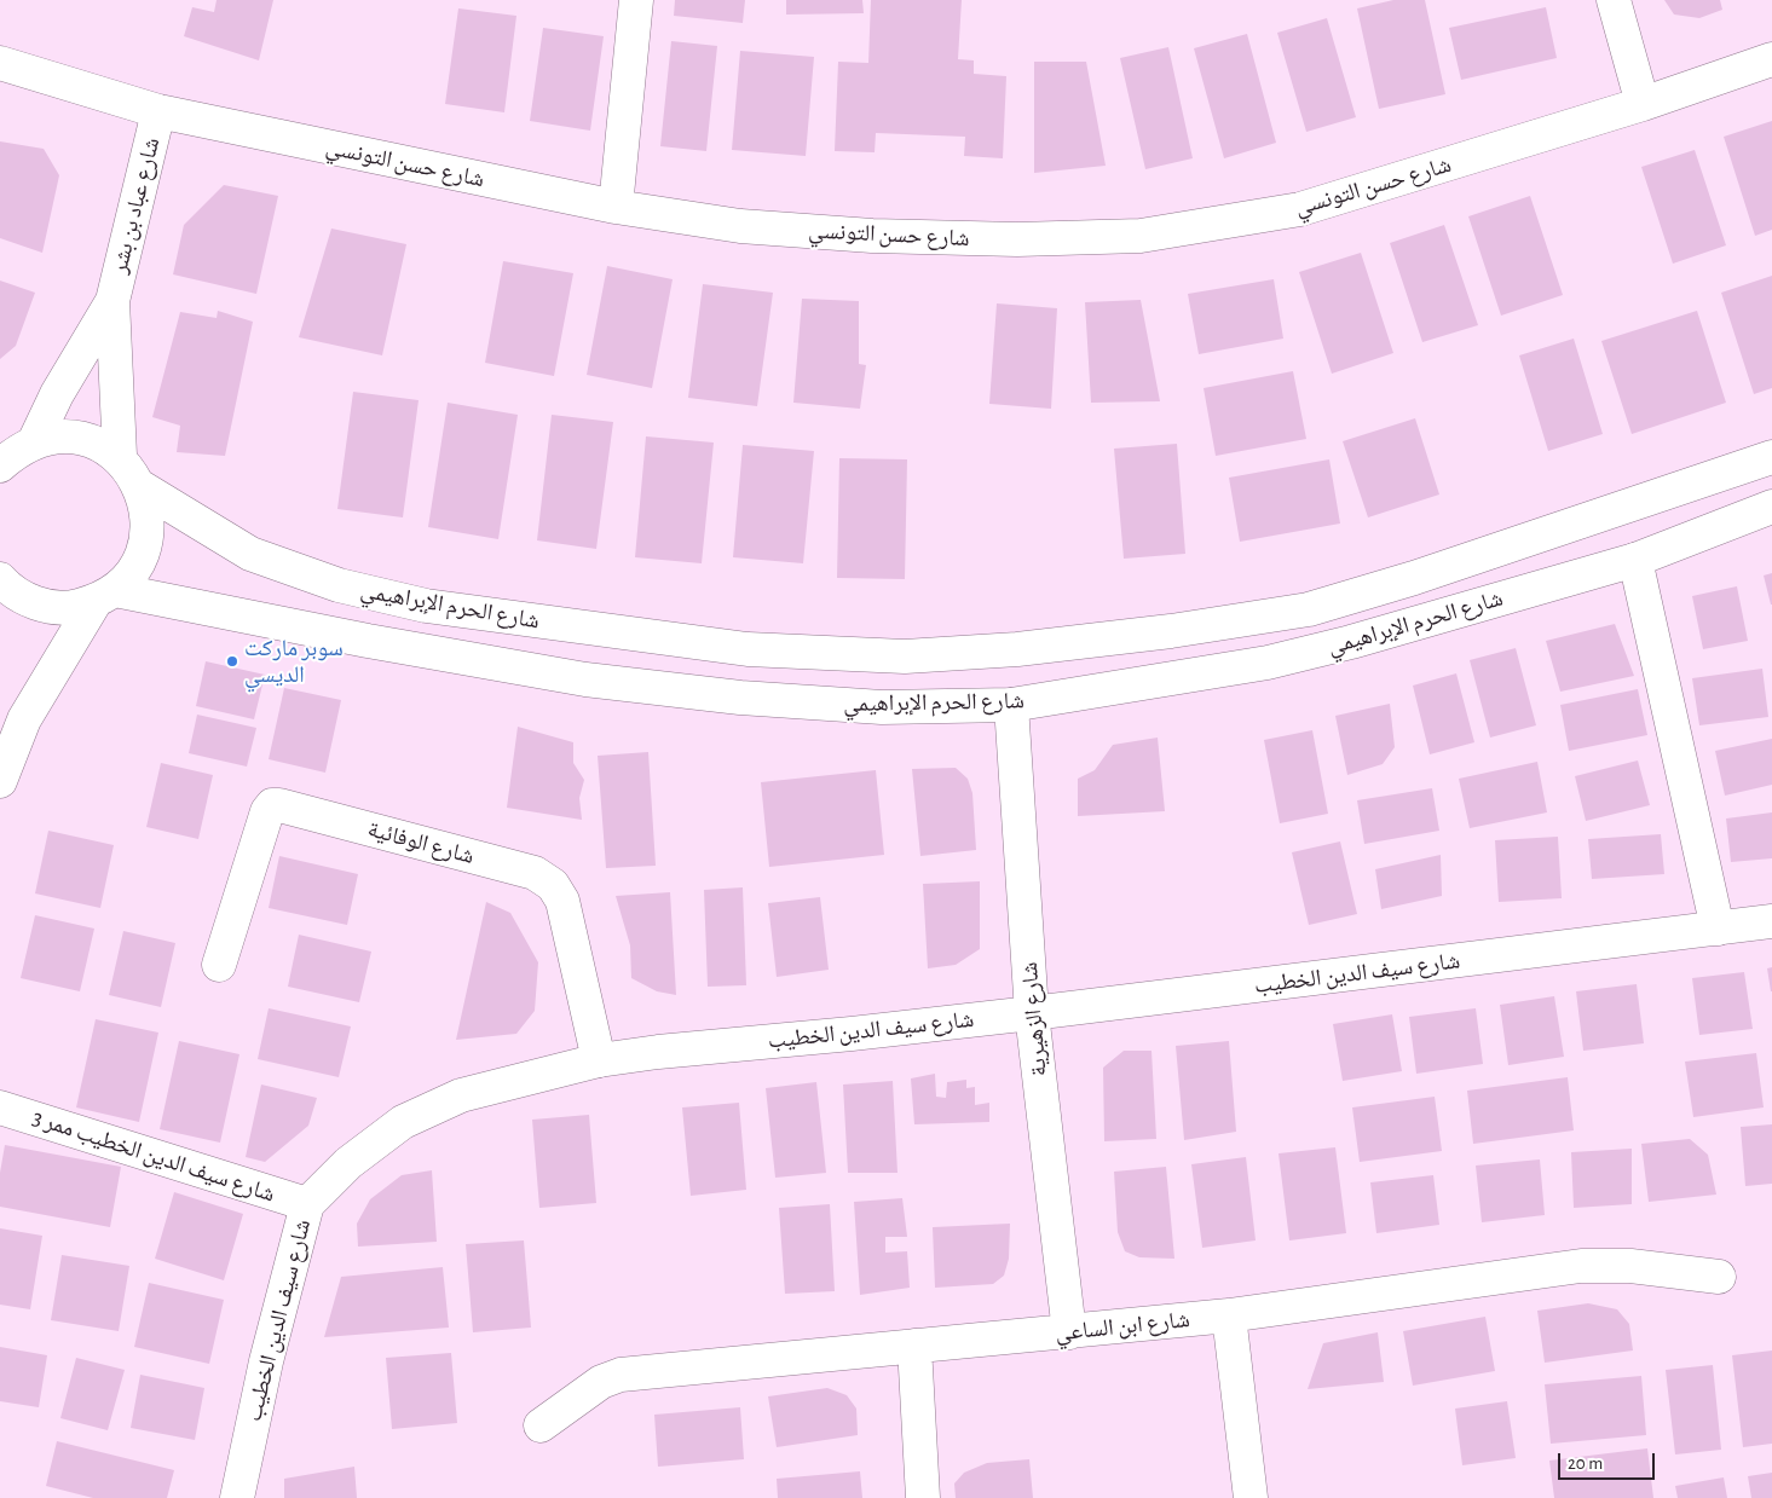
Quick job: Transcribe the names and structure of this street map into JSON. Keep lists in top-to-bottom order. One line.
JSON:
{"streets":{"street":["شارع حسن التونسي","شارع عباد بن بشر","شارع الحرم الإبراهيمي","شارع الوفائية","شارع سيف الدين الخطيب","شارع الزهيرية","شارع سيف الدين الخطيب ممر 3","شارع ابن الساعي"]},"crossings":[["شارع حسن التونسي","شارع عباد بن بشر"],["شارع الحرم الإبراهيمي","شارع الزهيرية"],["شارع الوفائية","شارع سيف الدين الخطيب"],["شارع سيف الدين الخطيب","شارع الزهيرية"],["شارع سيف الدين الخطيب","شارع سيف الدين الخطيب ممر 3"],["شارع الزهيرية","شارع ابن الساعي"]],"places":["سوبر ماركت الديسي"],"scale_bar":"20 m"}
